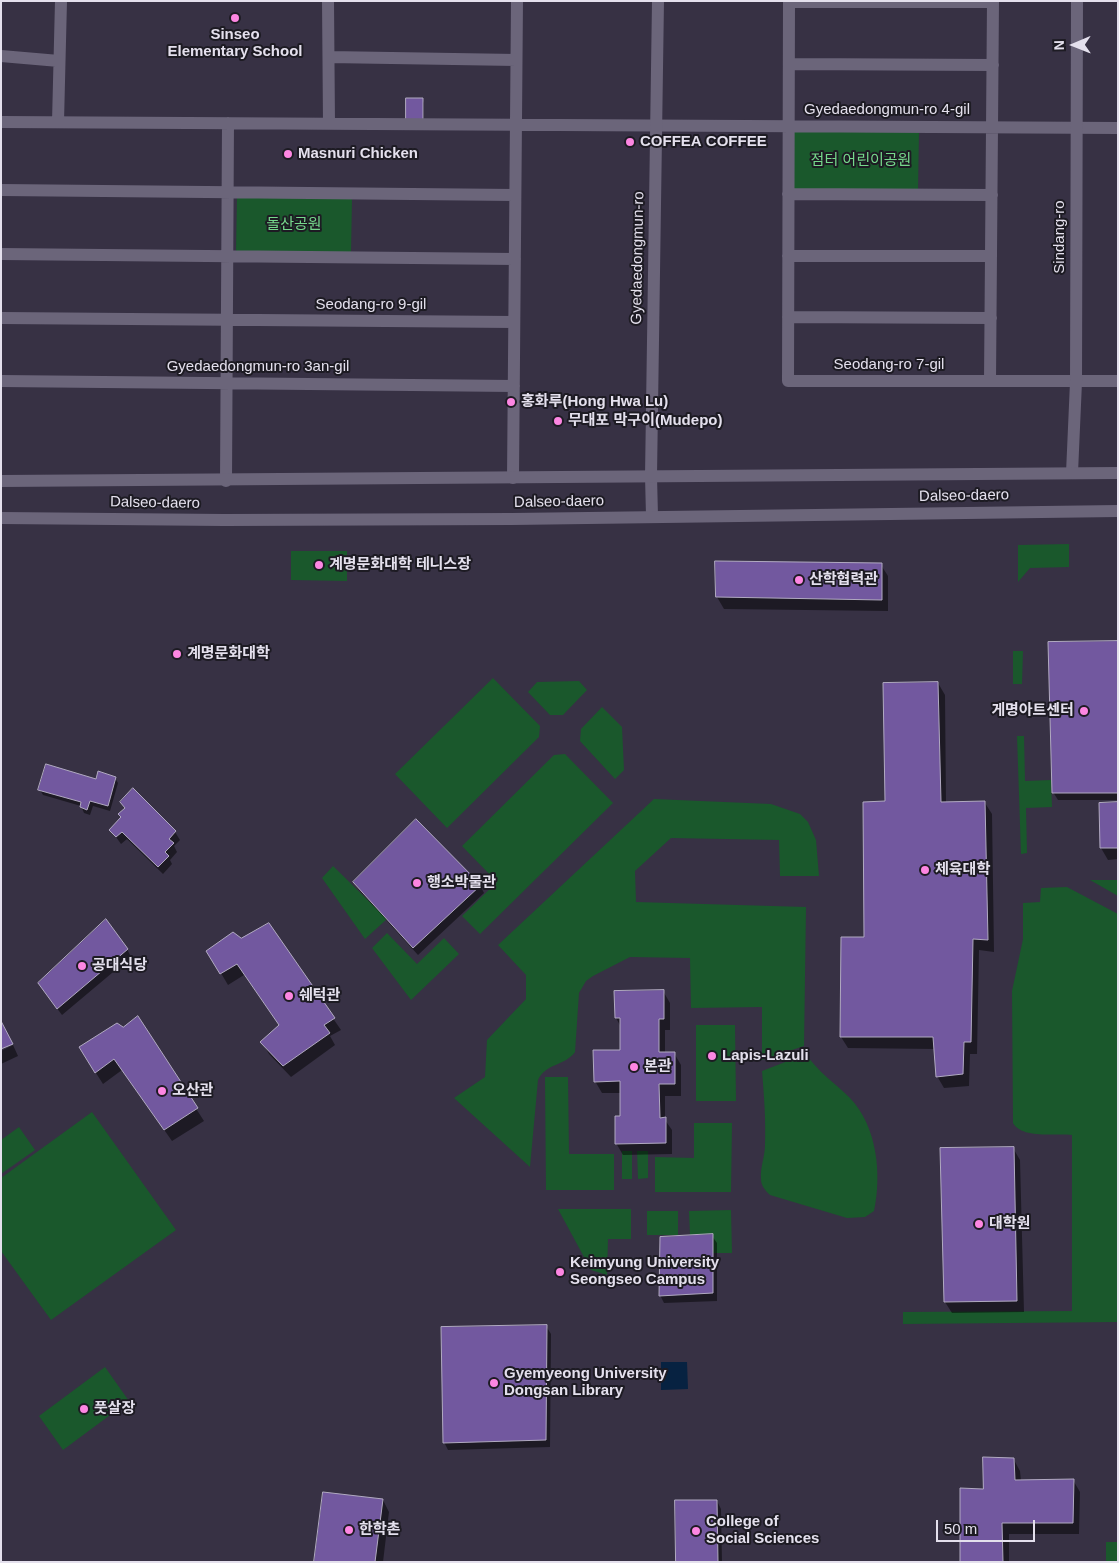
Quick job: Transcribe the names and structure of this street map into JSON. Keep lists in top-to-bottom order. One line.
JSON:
{"streets":{"street":["Gyedaedongmun-ro 4-gil","Sindang-ro","Gyedaedongmun-ro","Seodang-ro 9-gil","Seodang-ro 7-gil","Gyedaedongmun-ro 3an-gil","Dalseo-daero"]},"crossings":[["Gyedaedongmun-ro 4-gil","Sindang-ro"],["Gyedaedongmun-ro 4-gil","Gyedaedongmun-ro"],["Gyedaedongmun-ro 4-gil","Seodang-ro 7-gil"],["Sindang-ro","Dalseo-daero"],["Gyedaedongmun-ro","Dalseo-daero"]],"parks":["점터 어린이공원","돌산공원"],"places":["Sinseo Elementary School","COFFEA COFFEE","Masnuri Chicken","홍화루(Hong Hwa Lu)","무대포 막구이(Mudepo)","계명문화대학 테니스장","산학협력관","계명문화대학","게명아트센터","체육대학","행소박물관","공대식당","쉐턱관","Lapis-Lazuli","본관","오산관","대학원","Keimyung University Seongseo Campus","Gyemyeong University Dongsan Library","풋살장","한학촌","College of Social Sciences"],"scale_bar":"50 m","north":"left"}
